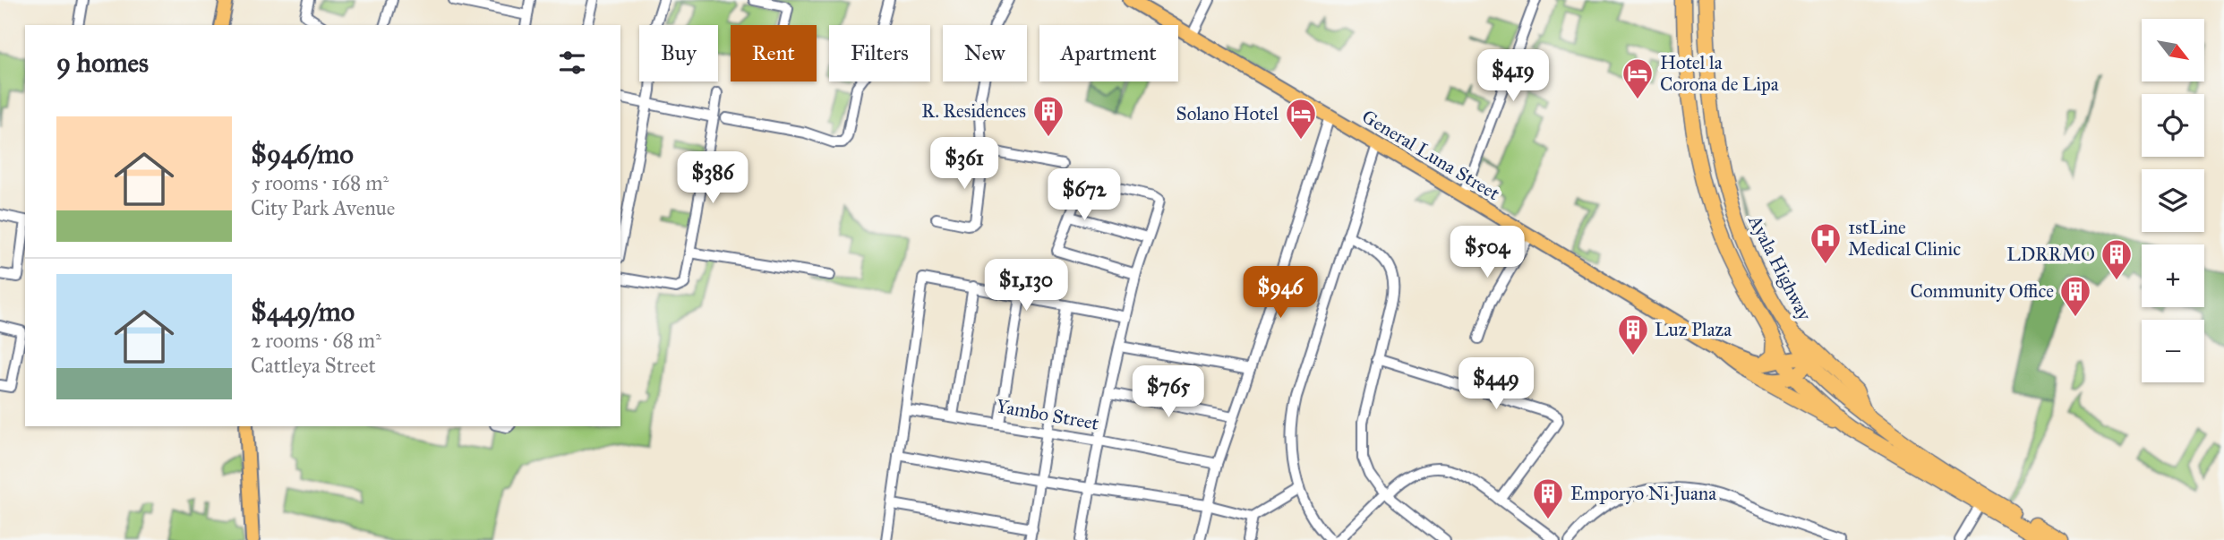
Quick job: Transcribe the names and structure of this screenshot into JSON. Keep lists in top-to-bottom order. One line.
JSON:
{"streets":{"highway":["Ayala Highway"],"main road":["General Luna Street"],"street":["Yambo Street"]},"crossings":[["General Luna Street","Ayala Highway"]],"places":{"hotel":["Hotel la Corona de Lipa","Solano Hotel"],"building":["R. Residences","LDRRMO","Community Office","Luz Plaza","Emporyo Ni Juana"],"hospital":["1stLine Medical Clinic"]},"north":"bottom right","page":{"map_buttons":["+","−"],"chip":["Buy","Rent","Filters","New","Apartment"],"heading":"9 homes","price":["$419","$361","$386","$672","$504","$1,130","$946","$449","$765"],"list":[{"name":"$946/mo","note":"5 rooms · 168 m² · City Park Avenue"},{"name":"$449/mo","note":"2 rooms · 68 m² · Cattleya Street"}]}}
